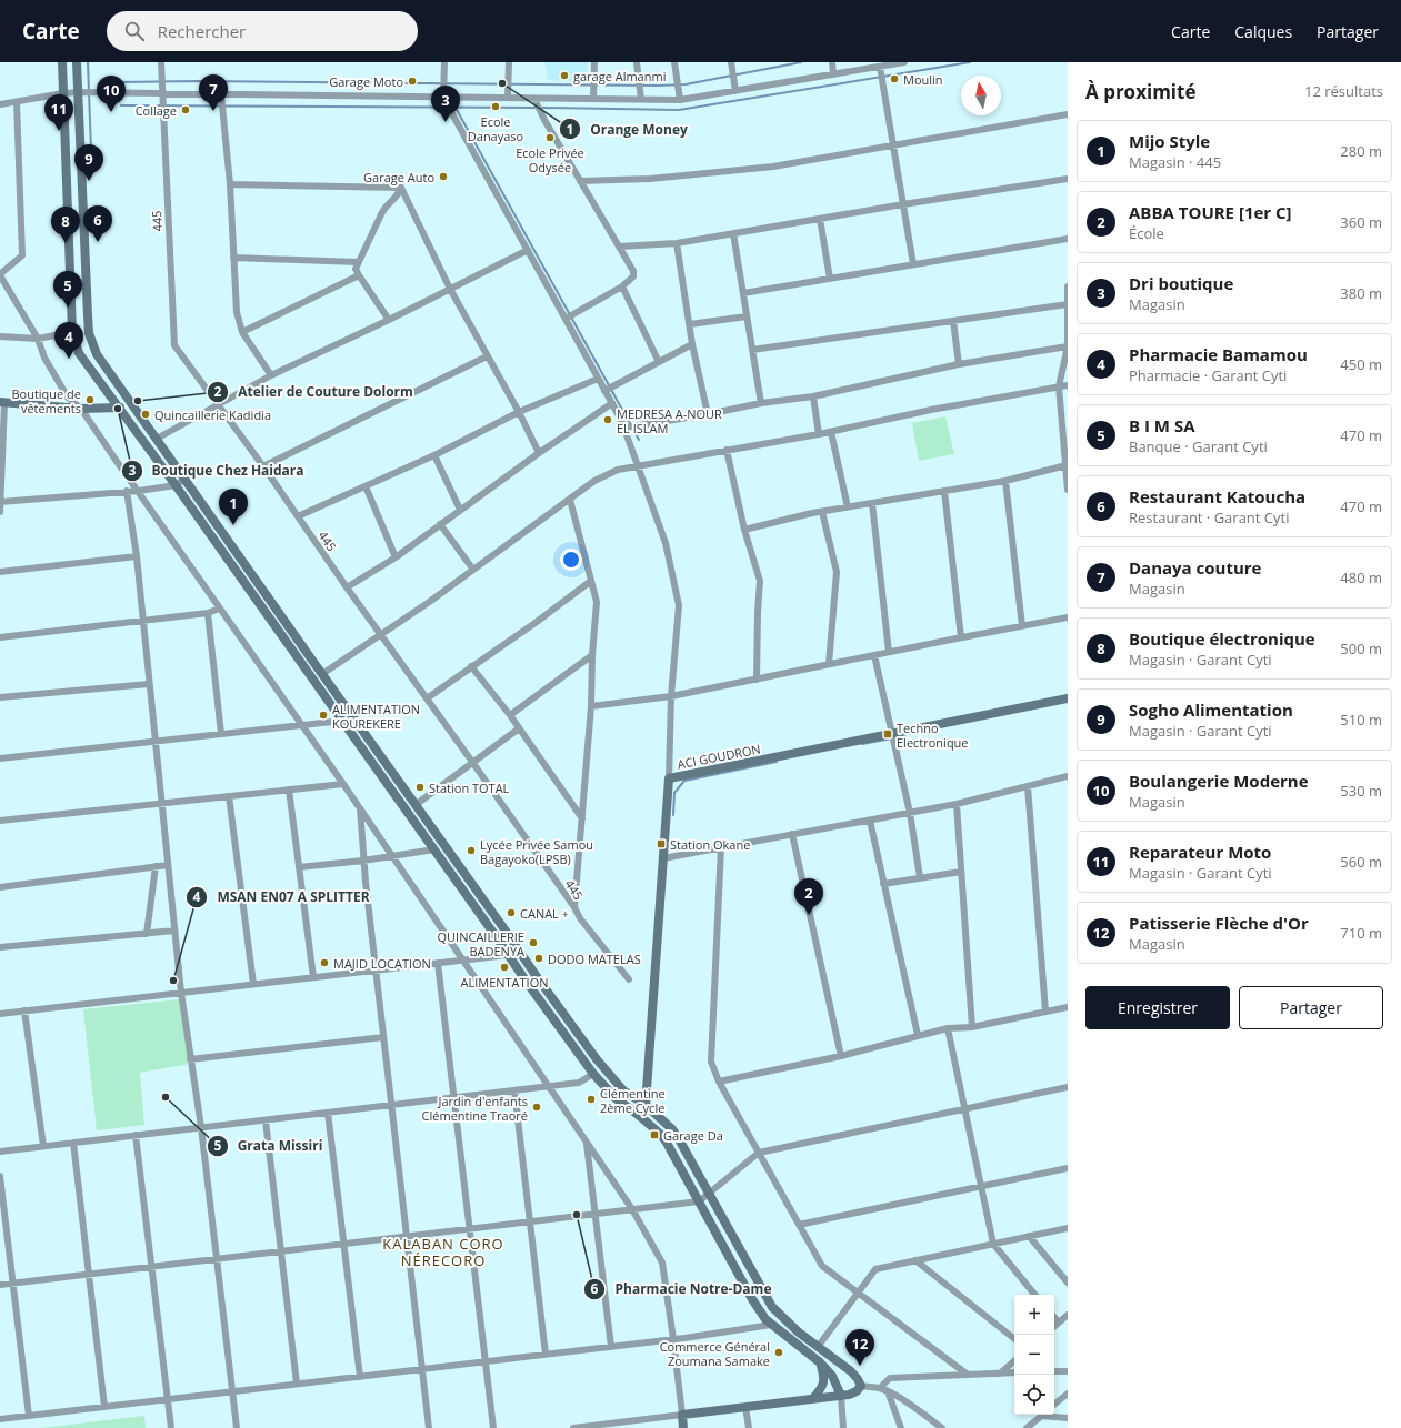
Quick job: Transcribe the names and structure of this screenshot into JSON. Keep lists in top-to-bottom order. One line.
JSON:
{"streets":{"main road":["ACI GOUDRON"],"street":["445"]},"districts":["KALABAN CORO NÉRECORO"],"places":{"other":["garage Almanmi","Moulin","Garage Moto","Orange Money","Ecole Danayaso","Collage","Ecole Privée Odysée","Garage Auto","Boutique de vêtements","Atelier de Couture Dolorm","Boutique Chez Haidara","Quincaillerie Kadidia","MEDRESA A-NOUR EL ISLAM","ALIMENTATION KOUREKERE","Station TOTAL","Lycée Privée Samou Bagayoko(LPSB)","CANAL +","QUINCAILLERIE BADENYA","DODO MATELAS","MAJID LOCATION","ALIMENTATION","MSAN EN07 A SPLITTER","Grata Missiri","Clémentine 2ème Cycle","Jardin d'enfants Clémentine Traoré","Pharmacie Notre-Dame","Commerce Général Zoumana Samake"],"transit":["Techno Electronique","Station Okane","Garage Da"]},"north":"top","page":{"header":"Carte","search":"Rechercher","nav":["Carte","Calques","Partager"],"heading":["À proximité","12 résultats"],"pins":["7","10","3","11","9","6","8","5","4","1","2","12"],"list":[{"mark":"1","name":"Mijo Style","note":"Magasin · 445","value":"280 m"},{"mark":"2","name":"ABBA TOURE [1er C]","note":"École","value":"360 m"},{"mark":"3","name":"Dri boutique","note":"Magasin","value":"380 m"},{"mark":"4","name":"Pharmacie Bamamou","note":"Pharmacie · Garant Cyti","value":"450 m"},{"mark":"5","name":"B I M SA","note":"Banque · Garant Cyti","value":"470 m"},{"mark":"6","name":"Restaurant Katoucha","note":"Restaurant · Garant Cyti","value":"470 m"},{"mark":"7","name":"Danaya couture","note":"Magasin","value":"480 m"},{"mark":"8","name":"Boutique électronique","note":"Magasin · Garant Cyti","value":"500 m"},{"mark":"9","name":"Sogho Alimentation","note":"Magasin · Garant Cyti","value":"510 m"},{"mark":"10","name":"Boulangerie Moderne","note":"Magasin","value":"530 m"},{"mark":"11","name":"Reparateur Moto","note":"Magasin · Garant Cyti","value":"560 m"},{"mark":"12","name":"Patisserie Flèche d'Or","note":"Magasin","value":"710 m"}],"buttons":["Enregistrer","Partager"],"map_buttons":["+","−"]}}
